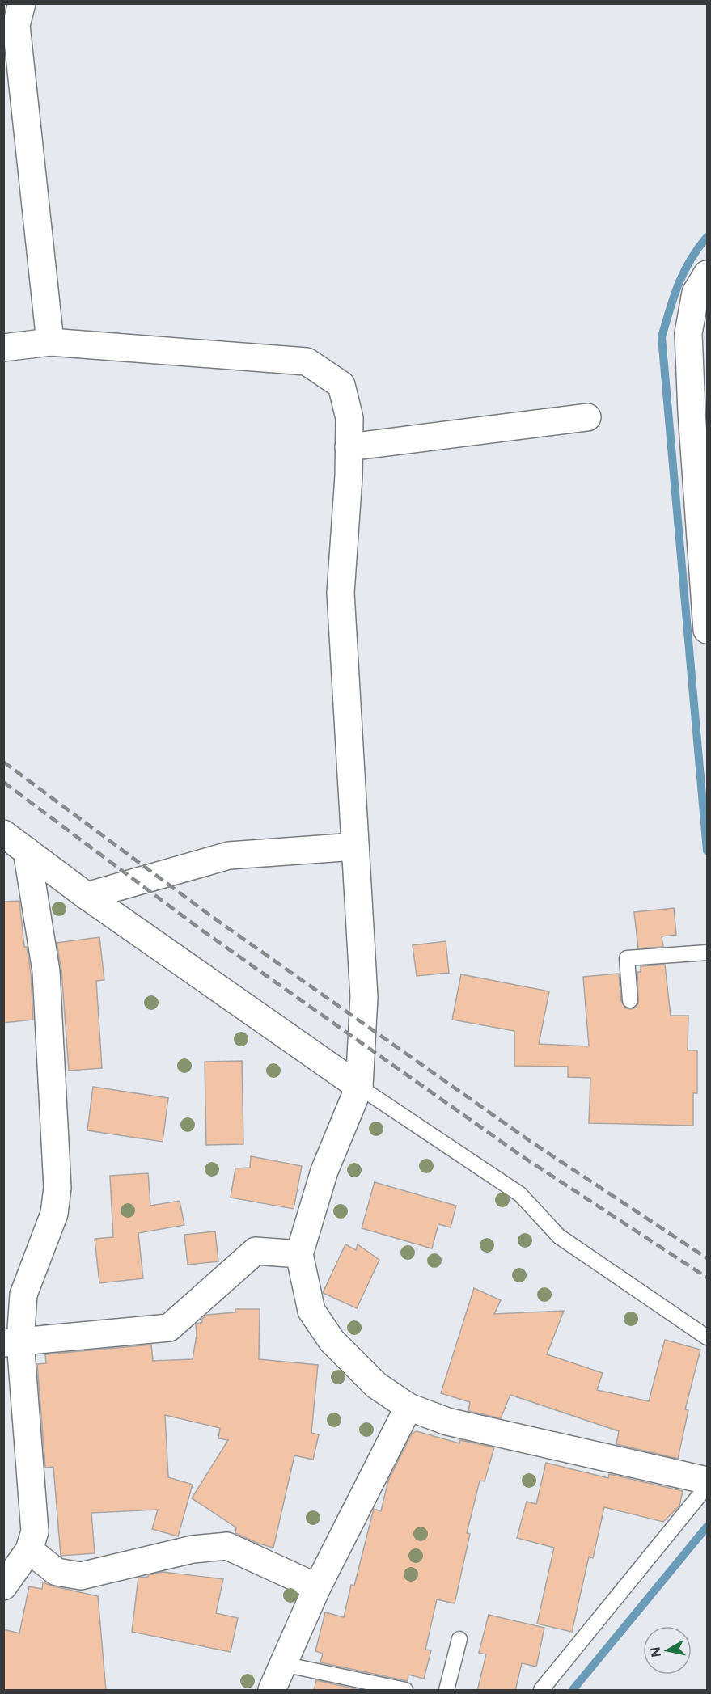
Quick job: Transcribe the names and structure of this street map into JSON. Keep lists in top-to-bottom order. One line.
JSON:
{"north":"left"}
